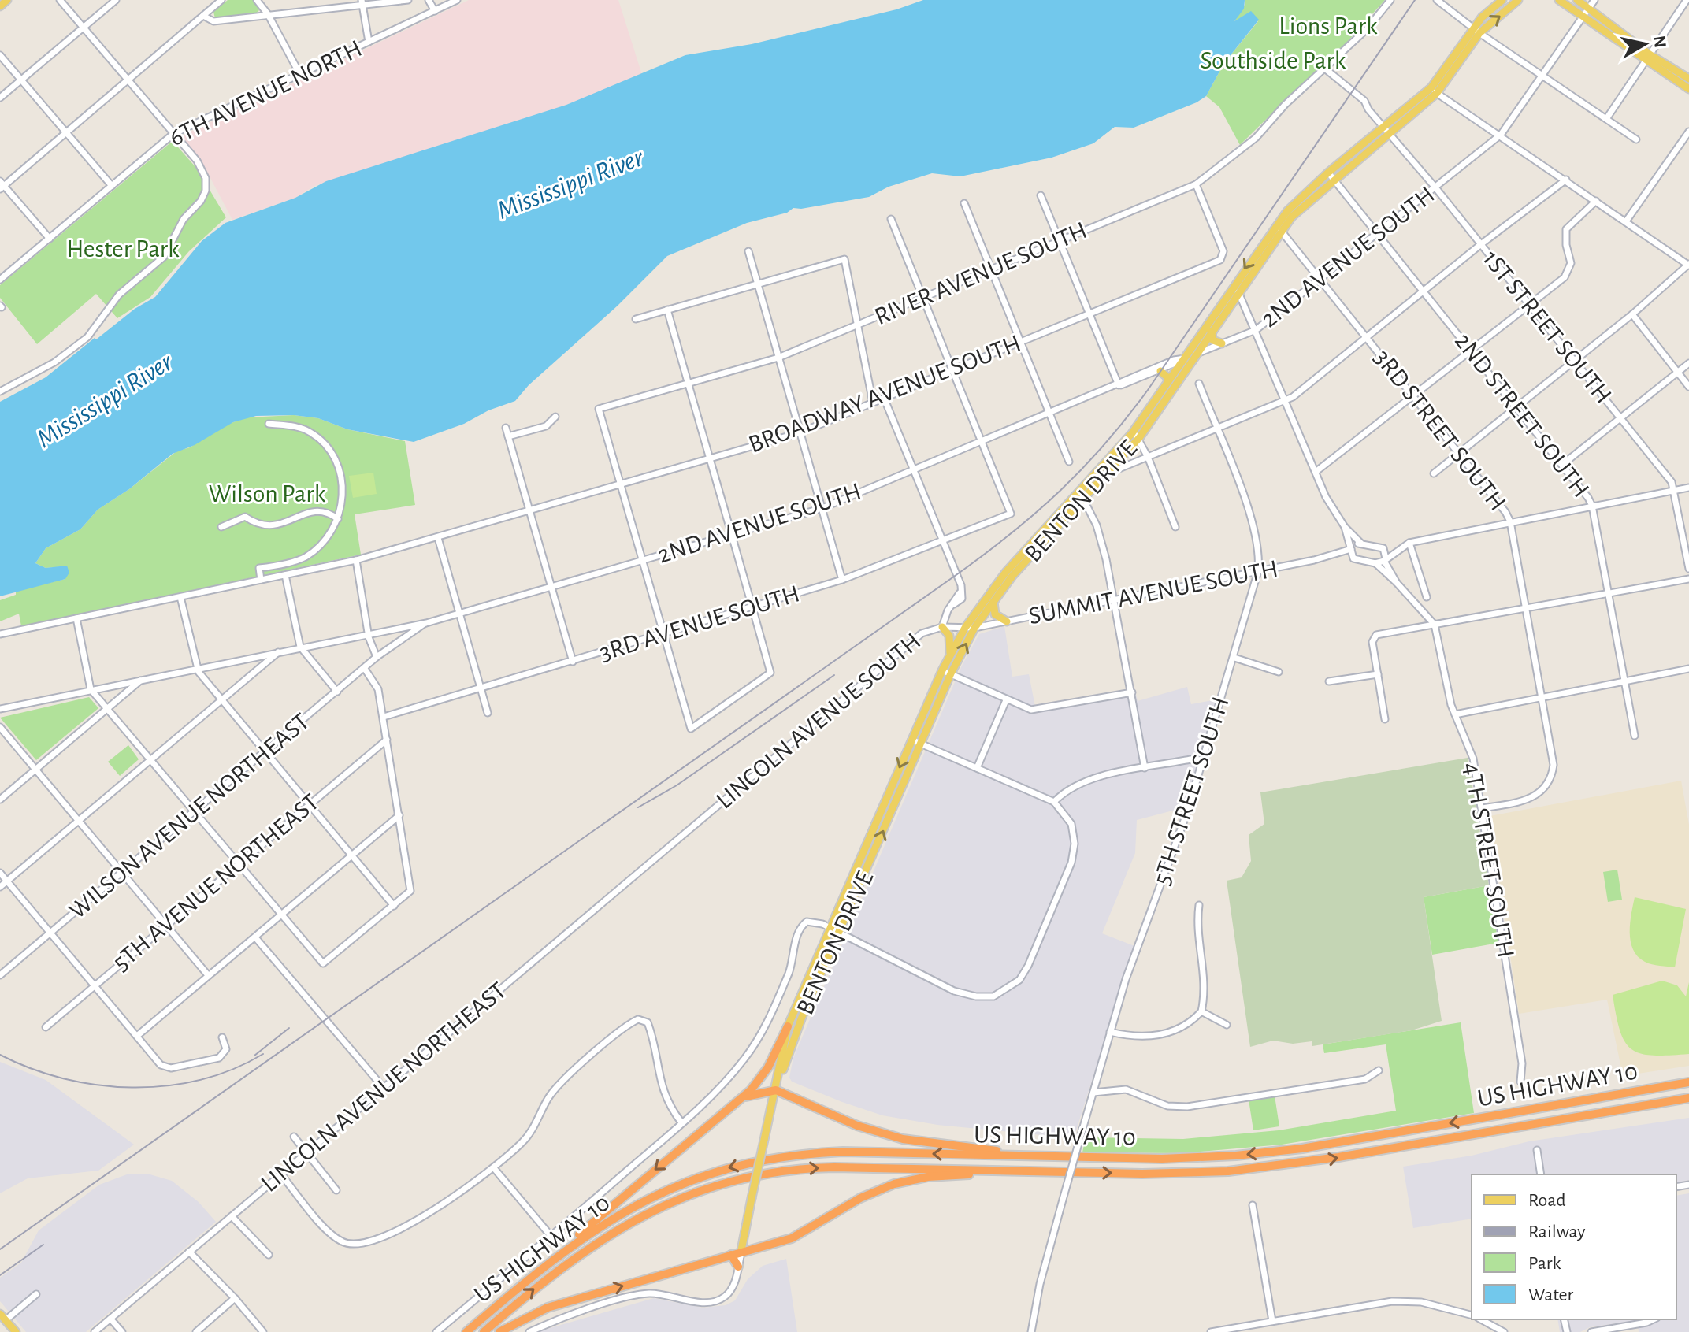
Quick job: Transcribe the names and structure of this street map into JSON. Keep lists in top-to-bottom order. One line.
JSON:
{"streets":{"highway":["US HIGHWAY 10"],"main road":["BENTON DRIVE"],"street":["6TH AVENUE NORTH","2ND AVENUE SOUTH","RIVER AVENUE SOUTH","1ST STREET SOUTH","BROADWAY AVENUE SOUTH","2ND STREET SOUTH","3RD STREET SOUTH","SUMMIT AVENUE SOUTH","3RD AVENUE SOUTH","LINCOLN AVENUE SOUTH","5TH STREET SOUTH","WILSON AVENUE NORTHEAST","4TH STREET SOUTH","5TH AVENUE NORTHEAST","LINCOLN AVENUE NORTHEAST"]},"crossings":[["2ND AVENUE SOUTH","1ST STREET SOUTH"],["2ND AVENUE SOUTH","2ND STREET SOUTH"],["2ND AVENUE SOUTH","3RD STREET SOUTH"],["2ND AVENUE SOUTH","BENTON DRIVE"],["2ND AVENUE SOUTH","3RD AVENUE SOUTH"],["2ND AVENUE SOUTH","WILSON AVENUE NORTHEAST"],["RIVER AVENUE SOUTH","1ST STREET SOUTH"],["RIVER AVENUE SOUTH","BROADWAY AVENUE SOUTH"],["1ST STREET SOUTH","BENTON DRIVE"],["1ST STREET SOUTH","SUMMIT AVENUE SOUTH"],["2ND STREET SOUTH","BENTON DRIVE"],["2ND STREET SOUTH","SUMMIT AVENUE SOUTH"],["3RD STREET SOUTH","BENTON DRIVE"],["3RD STREET SOUTH","SUMMIT AVENUE SOUTH"],["3RD STREET SOUTH","4TH STREET SOUTH"],["BENTON DRIVE","SUMMIT AVENUE SOUTH"],["BENTON DRIVE","LINCOLN AVENUE SOUTH"],["SUMMIT AVENUE SOUTH","LINCOLN AVENUE SOUTH"],["SUMMIT AVENUE SOUTH","5TH STREET SOUTH"],["SUMMIT AVENUE SOUTH","4TH STREET SOUTH"],["LINCOLN AVENUE SOUTH","LINCOLN AVENUE NORTHEAST"]],"water":["Mississippi River"],"parks":["Lions Park","Southside Park","Hester Park","Wilson Park"],"legend":["Road","Railway","Park","Water"],"north":"right"}
